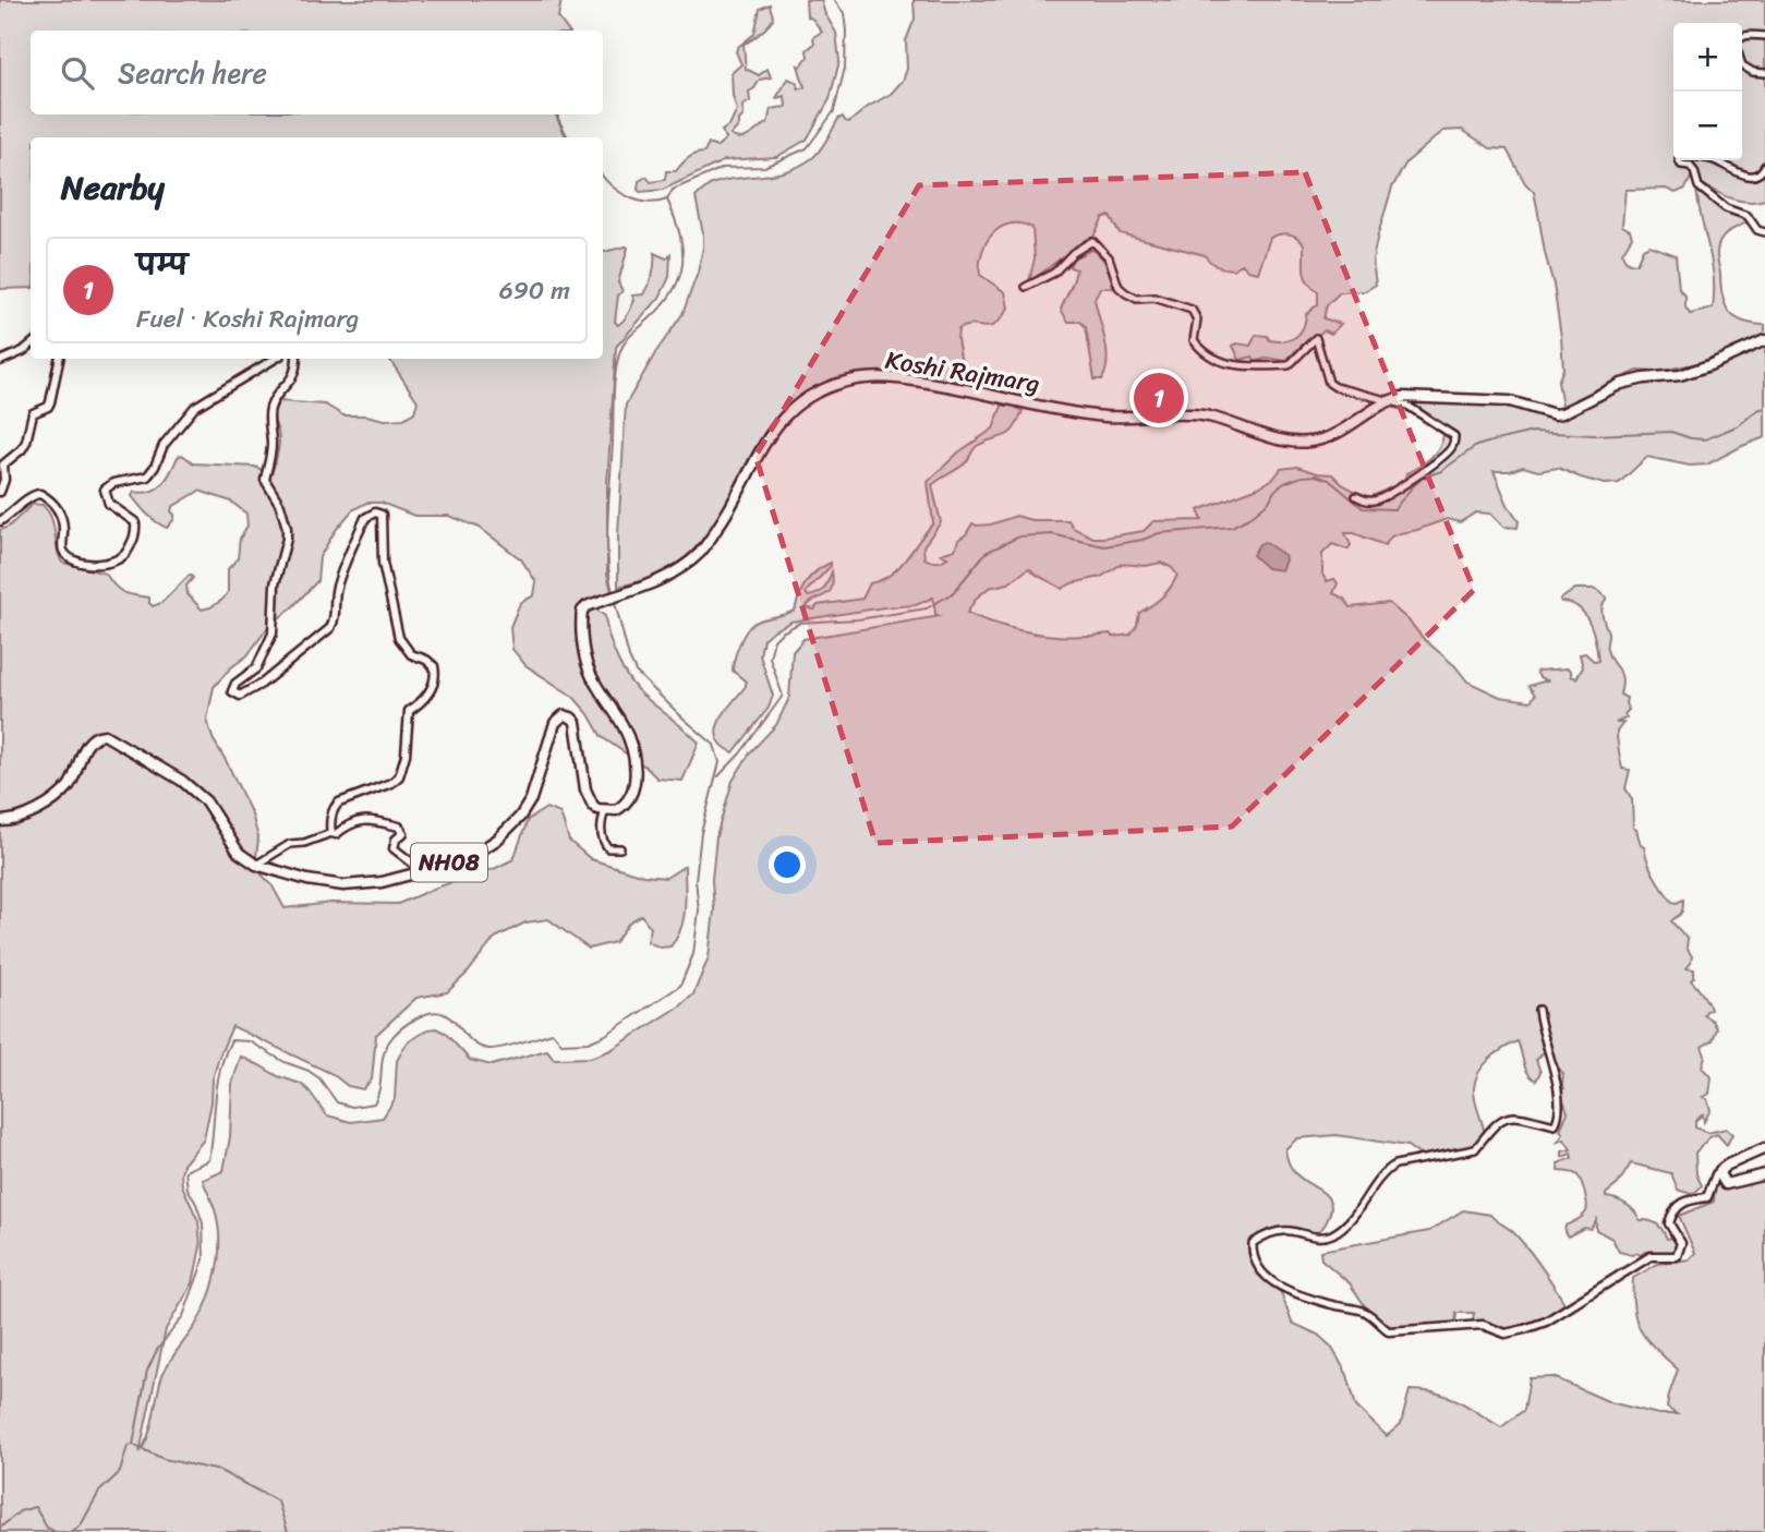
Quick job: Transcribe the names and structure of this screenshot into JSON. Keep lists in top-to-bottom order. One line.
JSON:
{"streets":{"main road":["Koshi Rajmarg","NH08"]},"crossings":[["Koshi Rajmarg","NH08"]],"page":{"map_buttons":["+","−"],"search":"Search here","heading":"Nearby","list":[{"mark":"1","name":"पम्प","note":"Fuel · Koshi Rajmarg","value":"690 m"}],"pins":"1"}}
